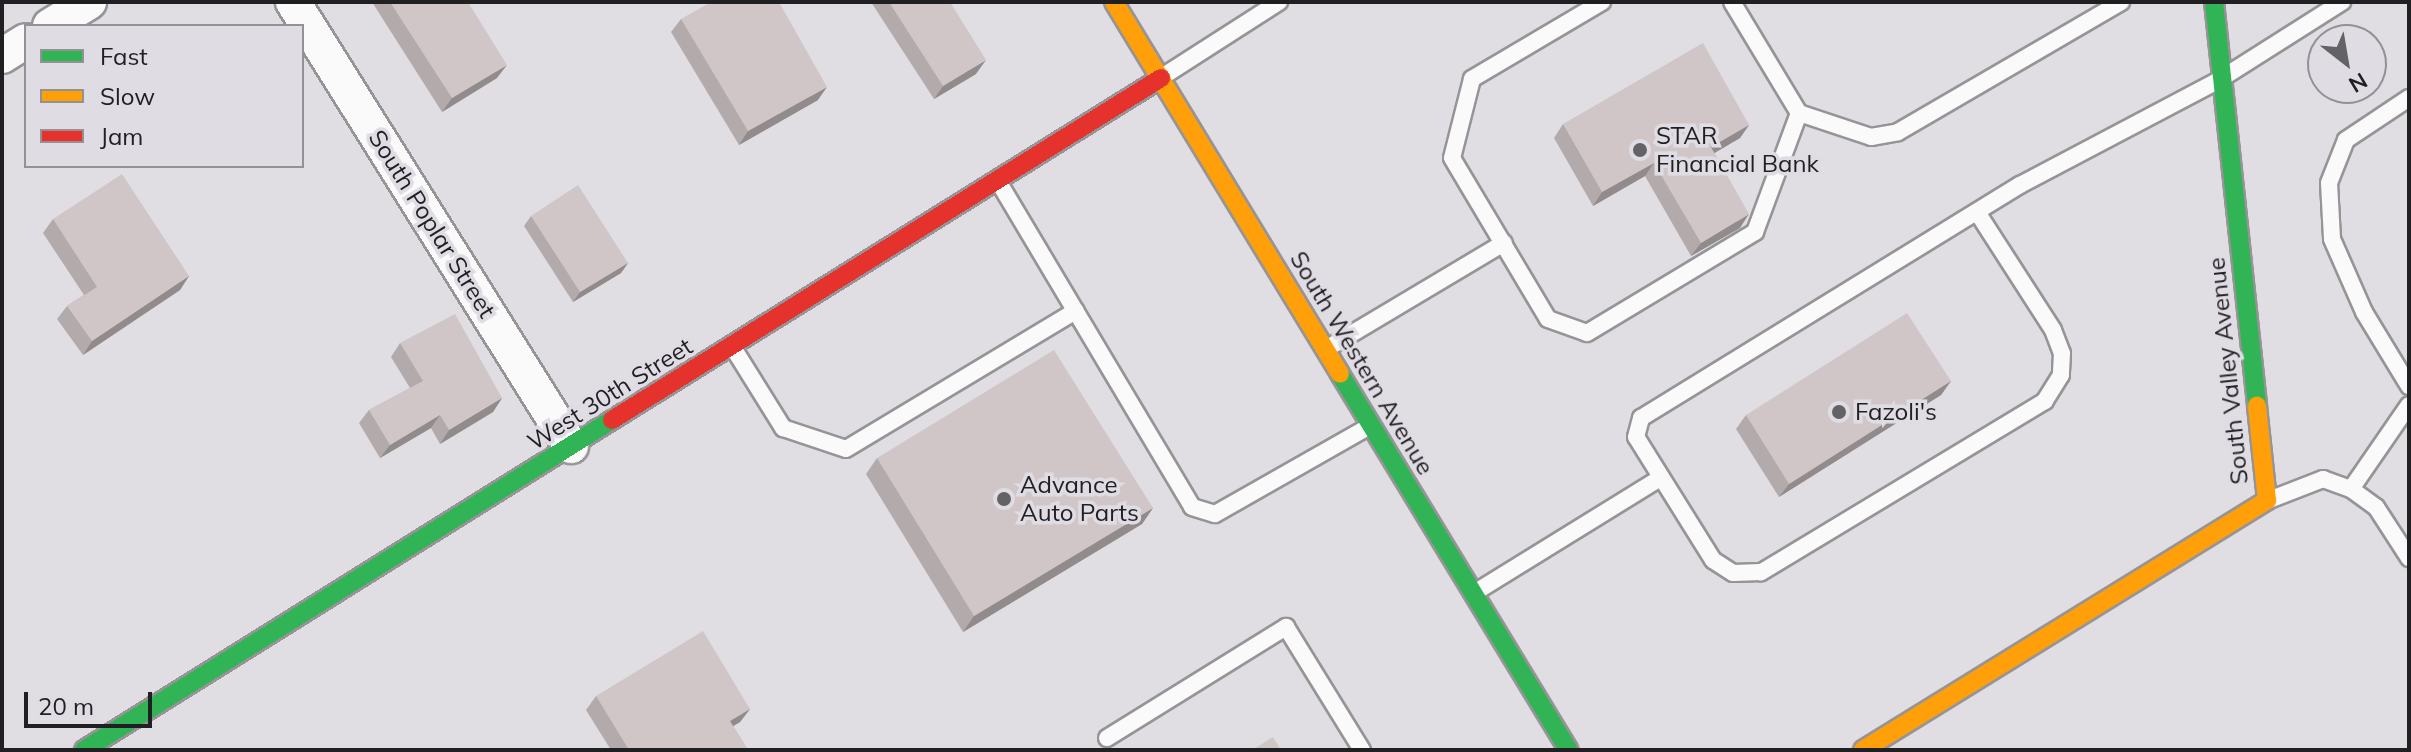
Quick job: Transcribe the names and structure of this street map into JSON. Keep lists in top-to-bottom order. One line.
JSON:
{"streets":{"main road":["South Western Avenue","South Valley Avenue","West 30th Street"],"street":["South Poplar Street"]},"crossings":[["South Poplar Street","West 30th Street"],["South Western Avenue","West 30th Street"]],"places":["STAR Financial Bank","Fazoli's","Advance Auto Parts"],"legend":["Fast","Slow","Jam"],"scale_bar":"20 m","north":"bottom right"}
